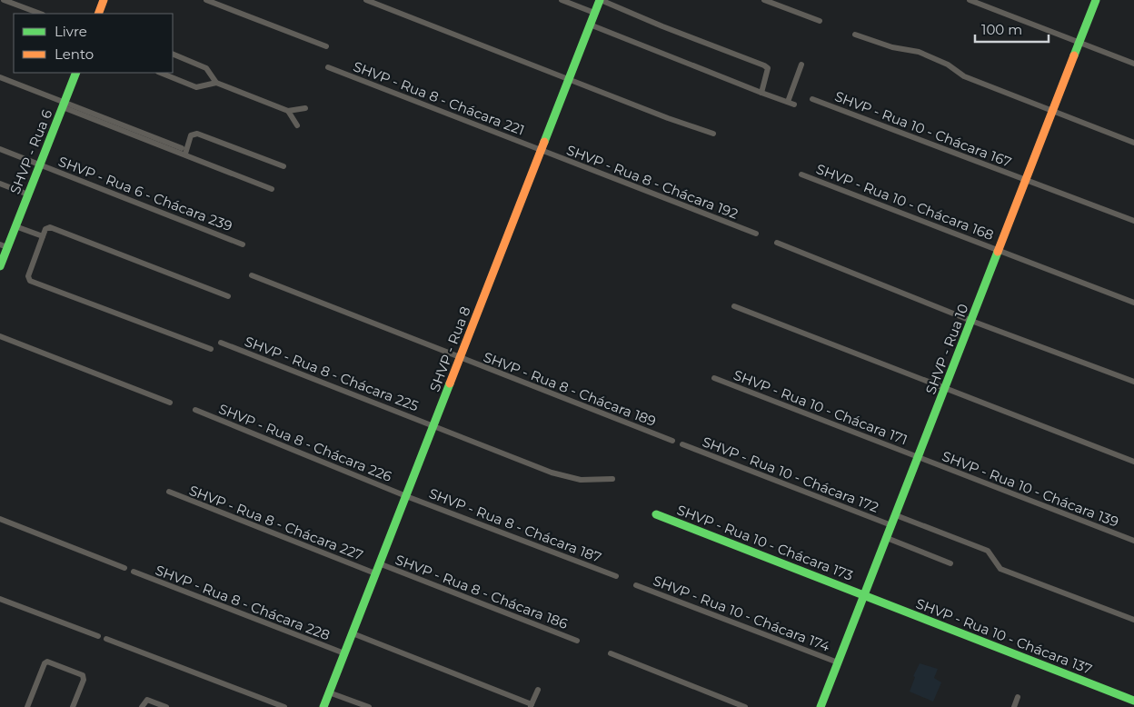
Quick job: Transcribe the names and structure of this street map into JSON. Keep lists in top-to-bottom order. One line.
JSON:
{"streets":{"street":["SHVP - Rua 8 - Chácara 221","SHVP - Rua 10 - Chácara 167","SHVP - Rua 6","SHVP - Rua 8 - Chácara 192","SHVP - Rua 6 - Chácara 239","SHVP - Rua 10 - Chácara 168","SHVP - Rua 8","SHVP - Rua 10","SHVP - Rua 8 - Chácara 225","SHVP - Rua 8 - Chácara 189","SHVP - Rua 10 - Chácara 171","SHVP - Rua 8 - Chácara 226","SHVP - Rua 10 - Chácara 172","SHVP - Rua 10 - Chácara 139","SHVP - Rua 8 - Chácara 227","SHVP - Rua 8 - Chácara 187","SHVP - Rua 10 - Chácara 173","SHVP - Rua 8 - Chácara 186","SHVP - Rua 8 - Chácara 228","SHVP - Rua 10 - Chácara 174","SHVP - Rua 10 - Chácara 137"]},"crossings":[["SHVP - Rua 8 - Chácara 221","SHVP - Rua 8 - Chácara 192"],["SHVP - Rua 8 - Chácara 221","SHVP - Rua 8"],["SHVP - Rua 10 - Chácara 167","SHVP - Rua 10"],["SHVP - Rua 6","SHVP - Rua 6 - Chácara 239"],["SHVP - Rua 8 - Chácara 192","SHVP - Rua 8"],["SHVP - Rua 10 - Chácara 168","SHVP - Rua 10"],["SHVP - Rua 8","SHVP - Rua 8 - Chácara 225"],["SHVP - Rua 8","SHVP - Rua 8 - Chácara 189"],["SHVP - Rua 8","SHVP - Rua 8 - Chácara 226"],["SHVP - Rua 8","SHVP - Rua 8 - Chácara 227"],["SHVP - Rua 8","SHVP - Rua 8 - Chácara 187"],["SHVP - Rua 8","SHVP - Rua 8 - Chácara 186"],["SHVP - Rua 8","SHVP - Rua 8 - Chácara 228"],["SHVP - Rua 10","SHVP - Rua 10 - Chácara 171"],["SHVP - Rua 10","SHVP - Rua 10 - Chácara 172"],["SHVP - Rua 10","SHVP - Rua 10 - Chácara 139"],["SHVP - Rua 10","SHVP - Rua 10 - Chácara 173"],["SHVP - Rua 10","SHVP - Rua 10 - Chácara 174"],["SHVP - Rua 10","SHVP - Rua 10 - Chácara 137"],["SHVP - Rua 10 - Chácara 171","SHVP - Rua 10 - Chácara 139"],["SHVP - Rua 8 - Chácara 226","SHVP - Rua 8 - Chácara 187"],["SHVP - Rua 10 - Chácara 173","SHVP - Rua 10 - Chácara 137"]],"legend":["Livre","Lento"],"scale_bar":"100 m"}
